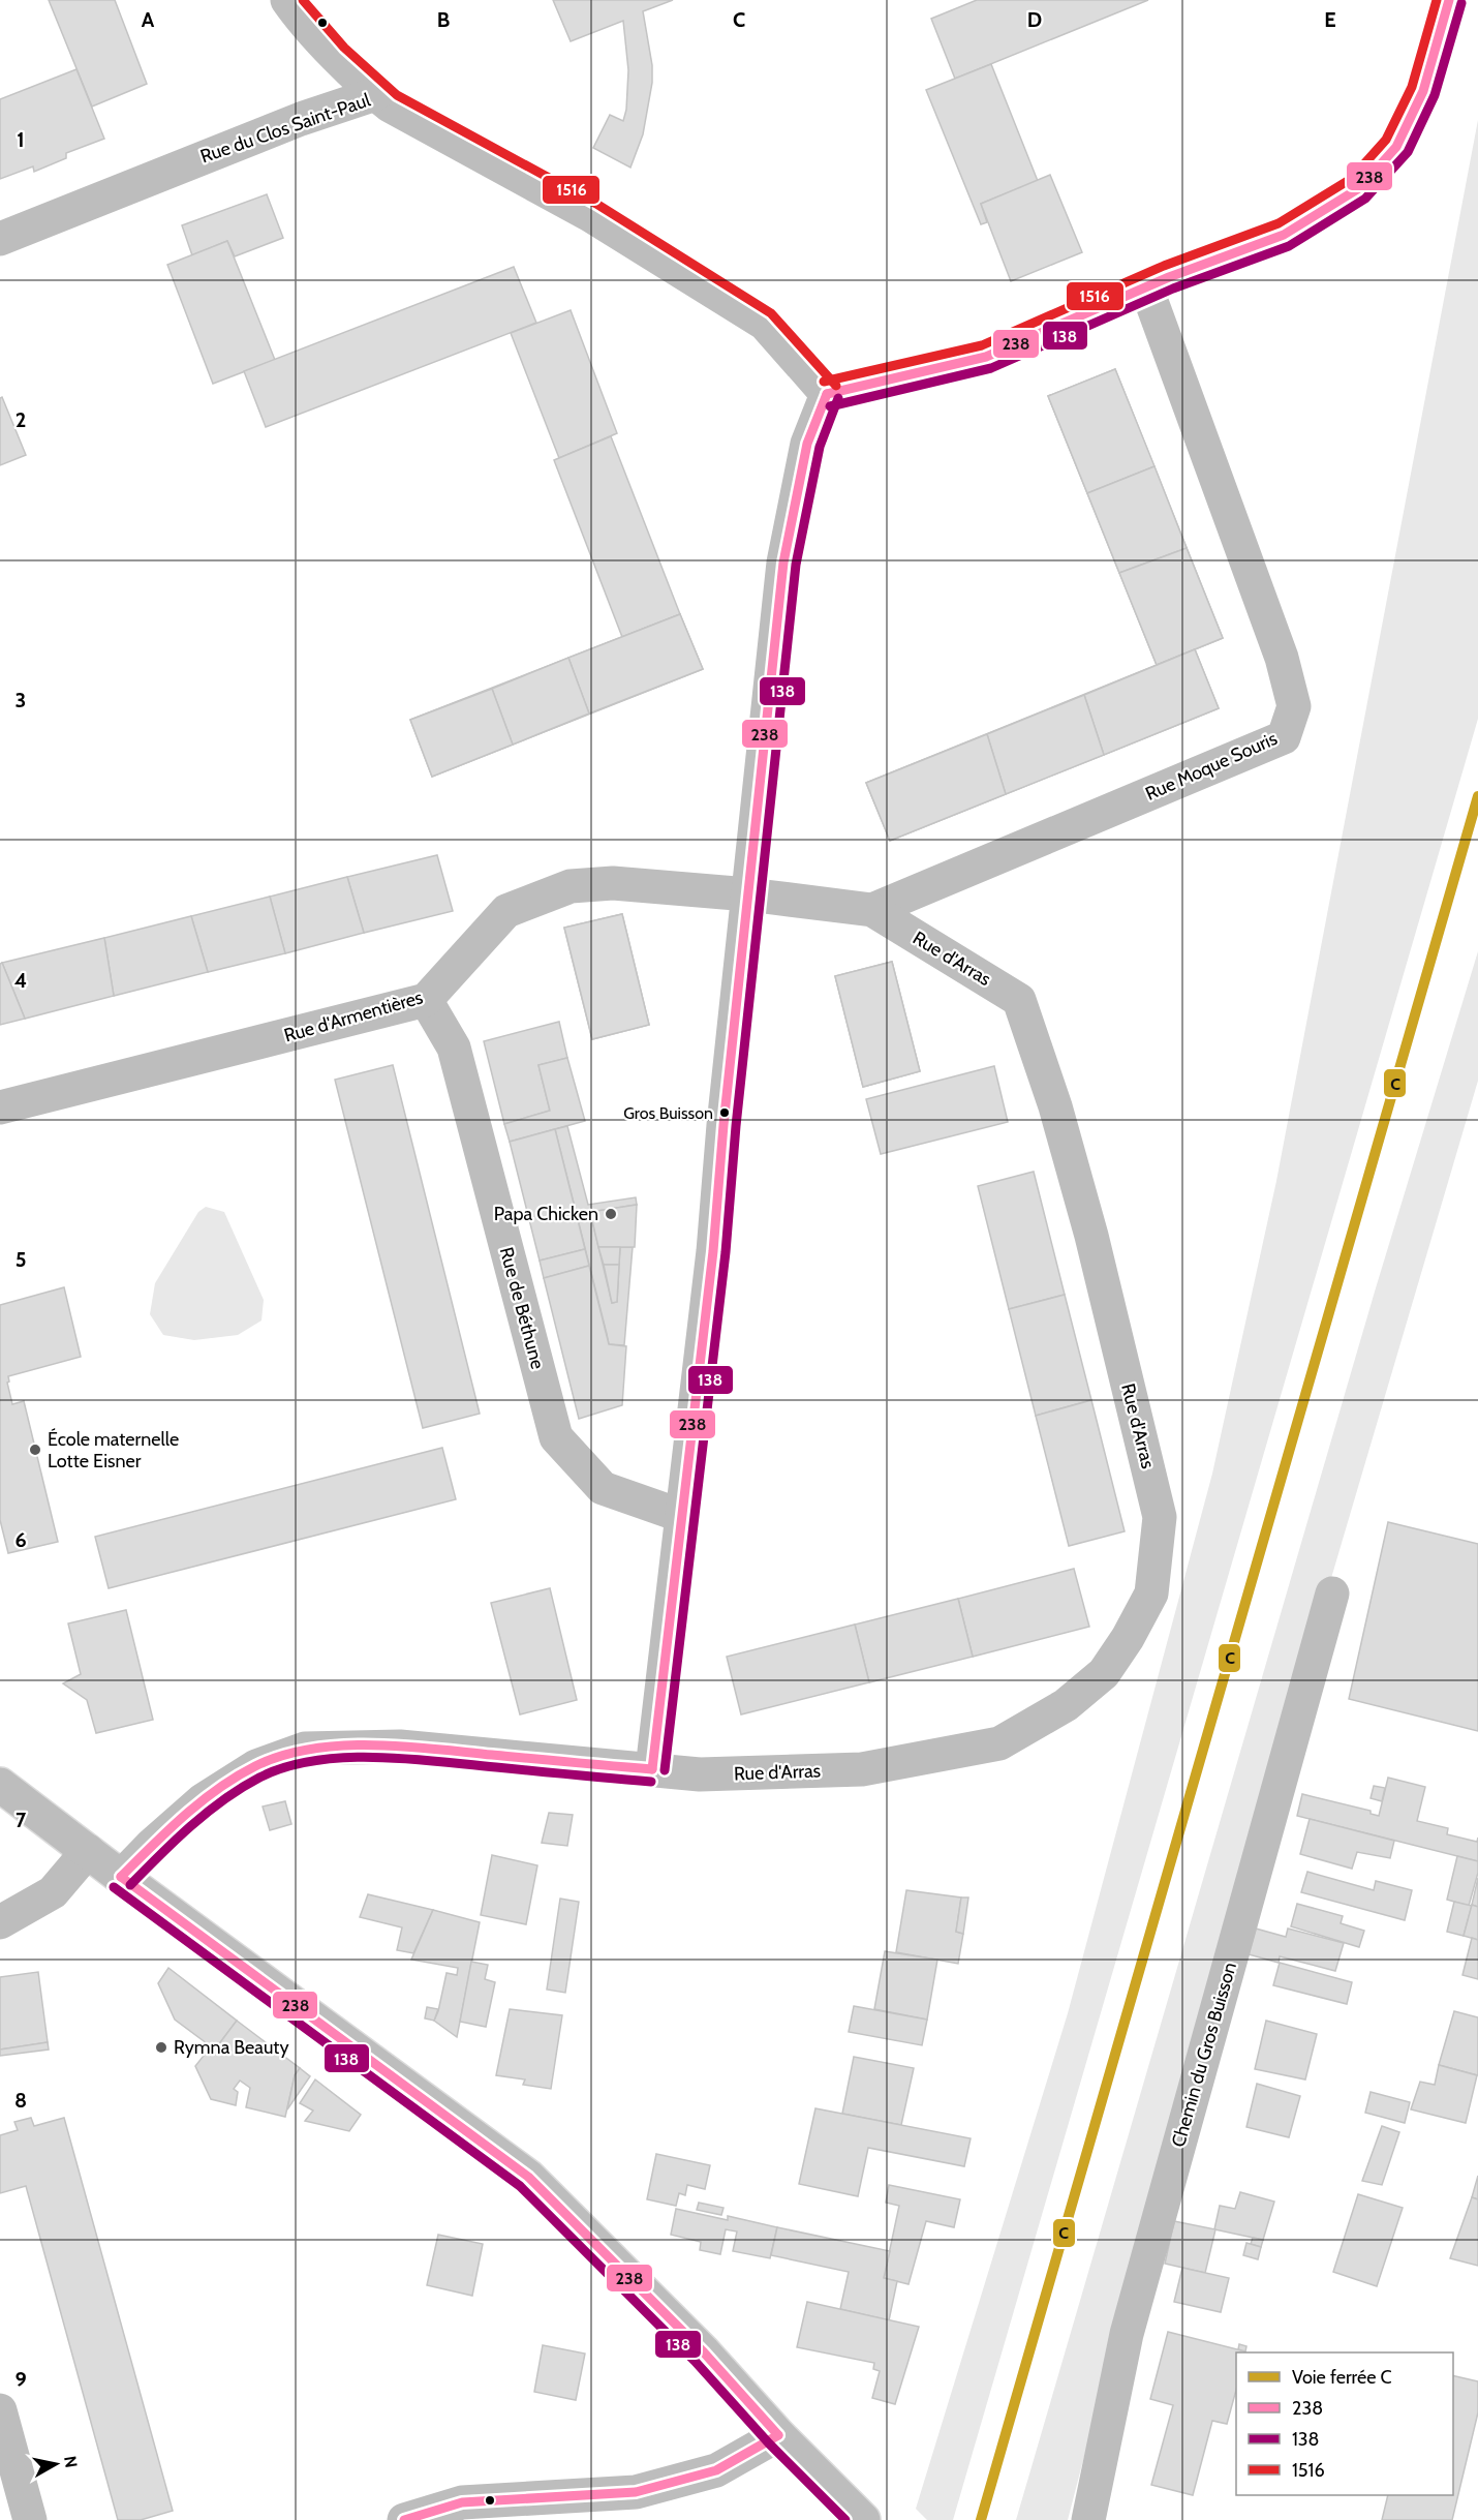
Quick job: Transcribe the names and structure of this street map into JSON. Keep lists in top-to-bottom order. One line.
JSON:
{"streets":{"street":["Rue du Clos Saint-Paul","Rue Moque Souris","Rue d'Arras","Rue d'Armentières","Rue de Béthune","Chemin du Gros Buisson"]},"crossings":[["Rue Moque Souris","Rue d'Arras"],["Rue d'Arras","Rue d'Armentières"],["Rue d'Armentières","Rue de Béthune"]],"places":["Gros Buisson","Papa Chicken","École maternelle Lotte Eisner","Rymna Beauty"],"lines":["transit line 238","transit line 1516","transit line 138","rail line C"],"legend":["Voie ferrée C","238","138","1516"],"north":"right","grid":{"columns":["A","B","C","D","E"],"rows":["1","2","3","4","5","6","7","8","9"]}}
